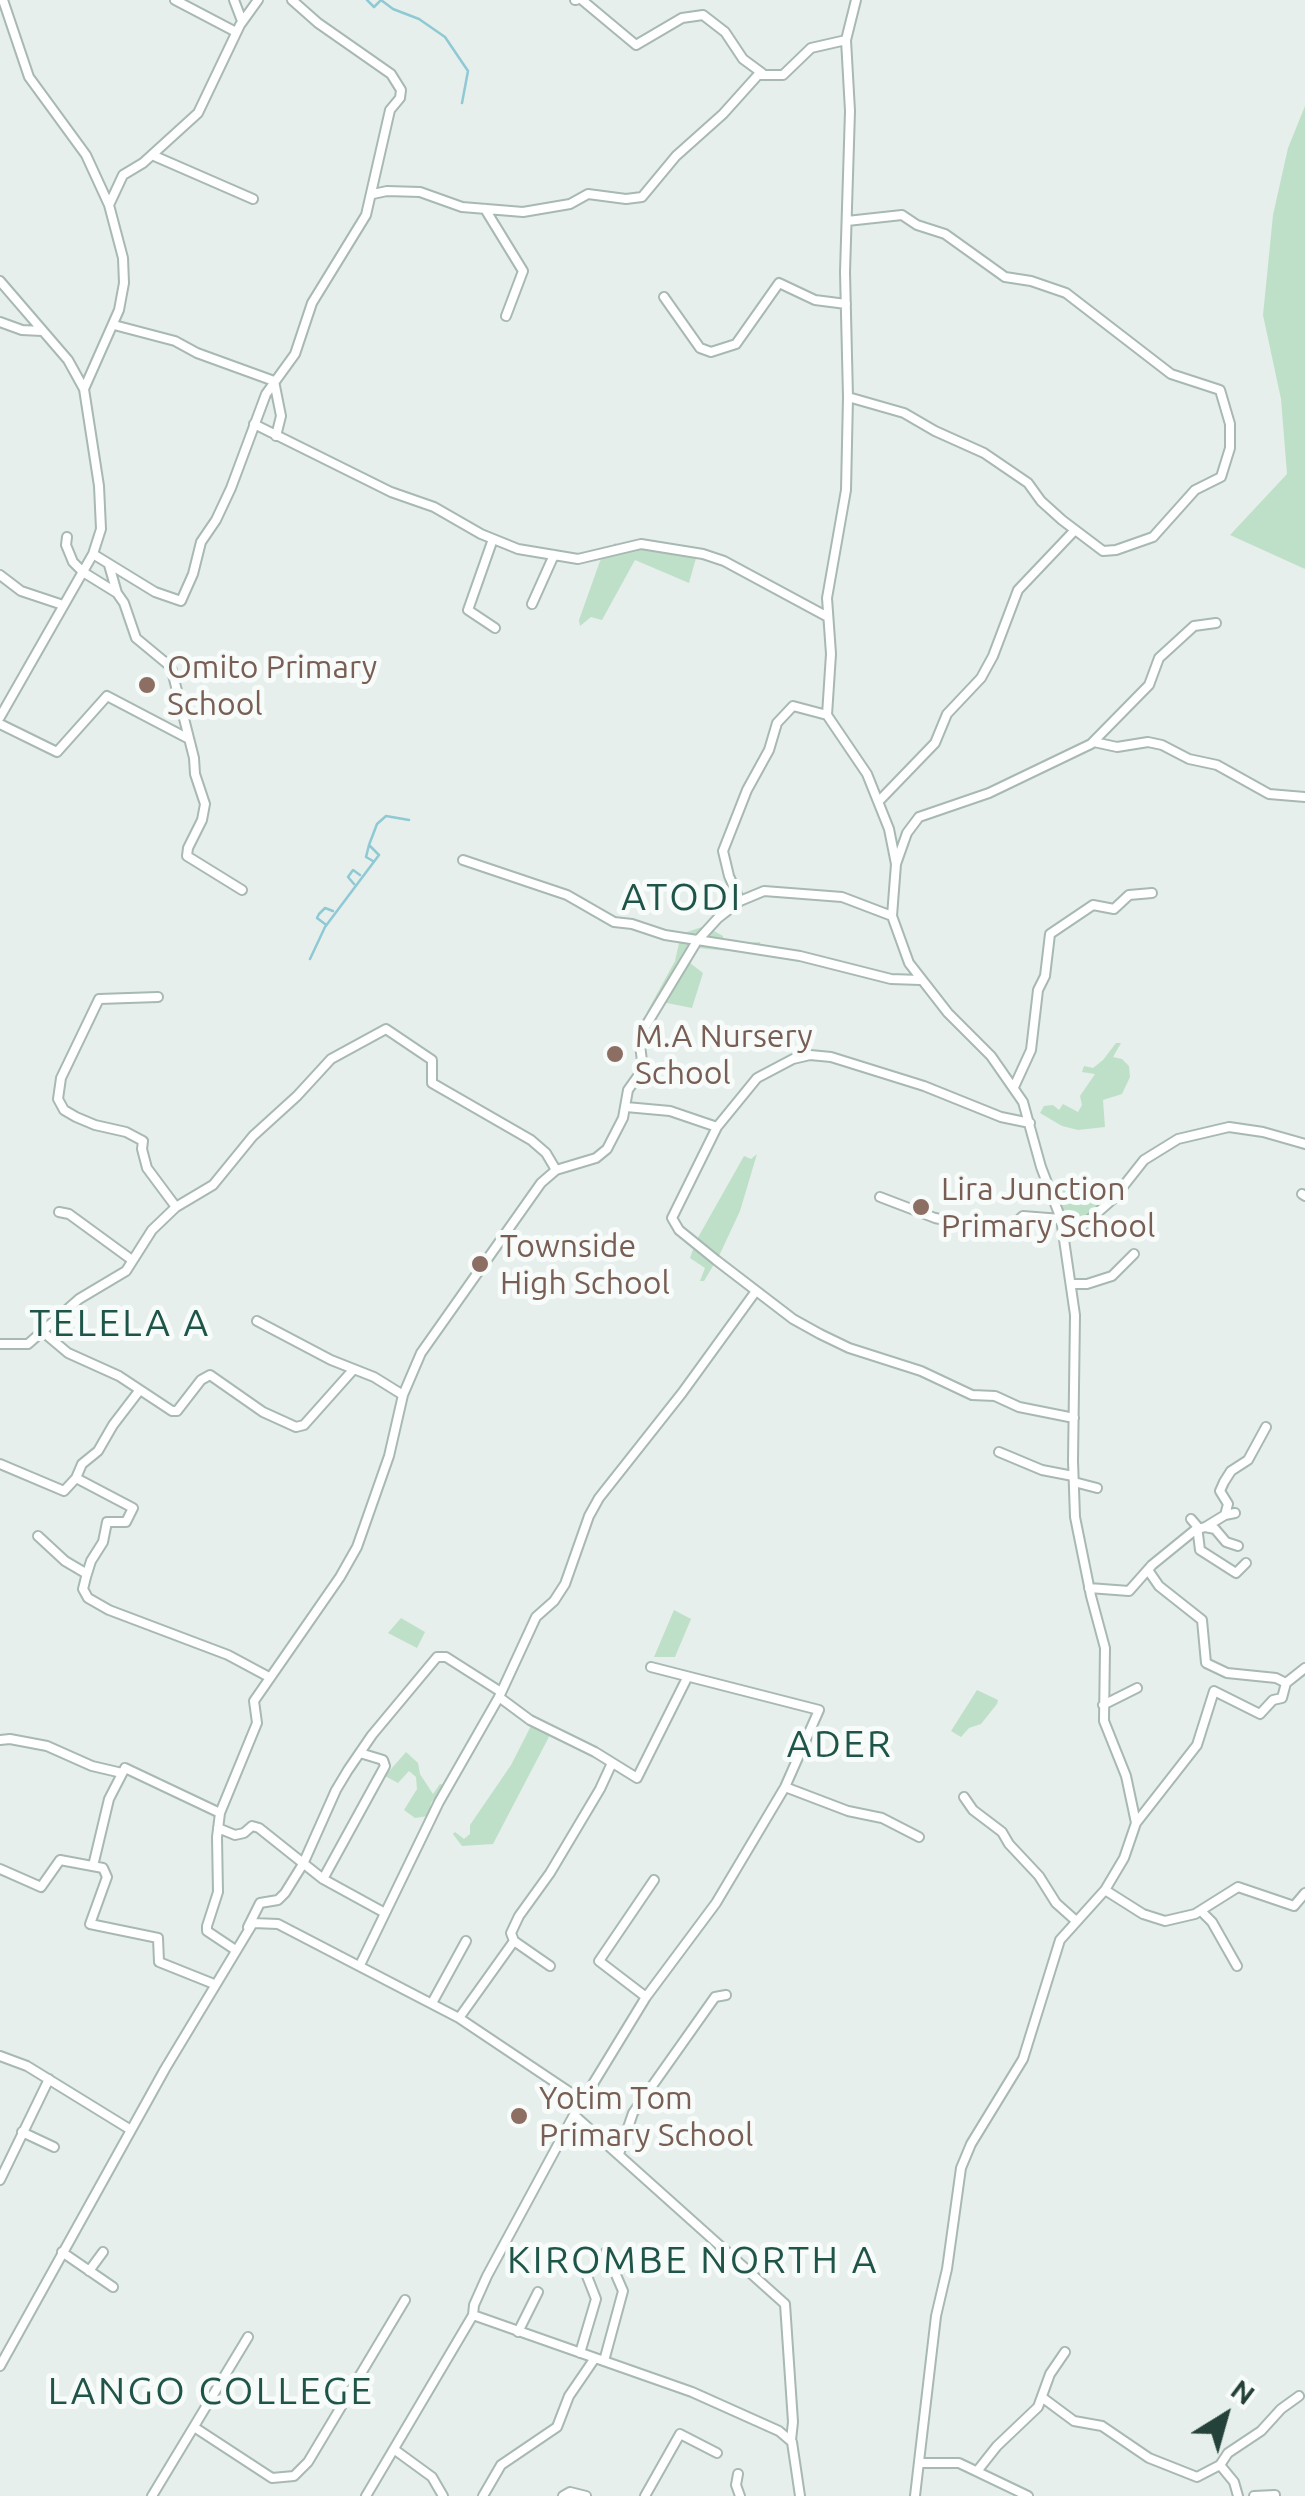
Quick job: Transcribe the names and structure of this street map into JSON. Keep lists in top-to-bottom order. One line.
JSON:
{"districts":["ATODI","TELELA A","ADER","KIROMBE NORTH A","LANGO COLLEGE"],"places":["Omito Primary School","M.A Nursery School","Lira Junction Primary School","Townside High School","Yotim Tom Primary School"],"north":"top right"}
